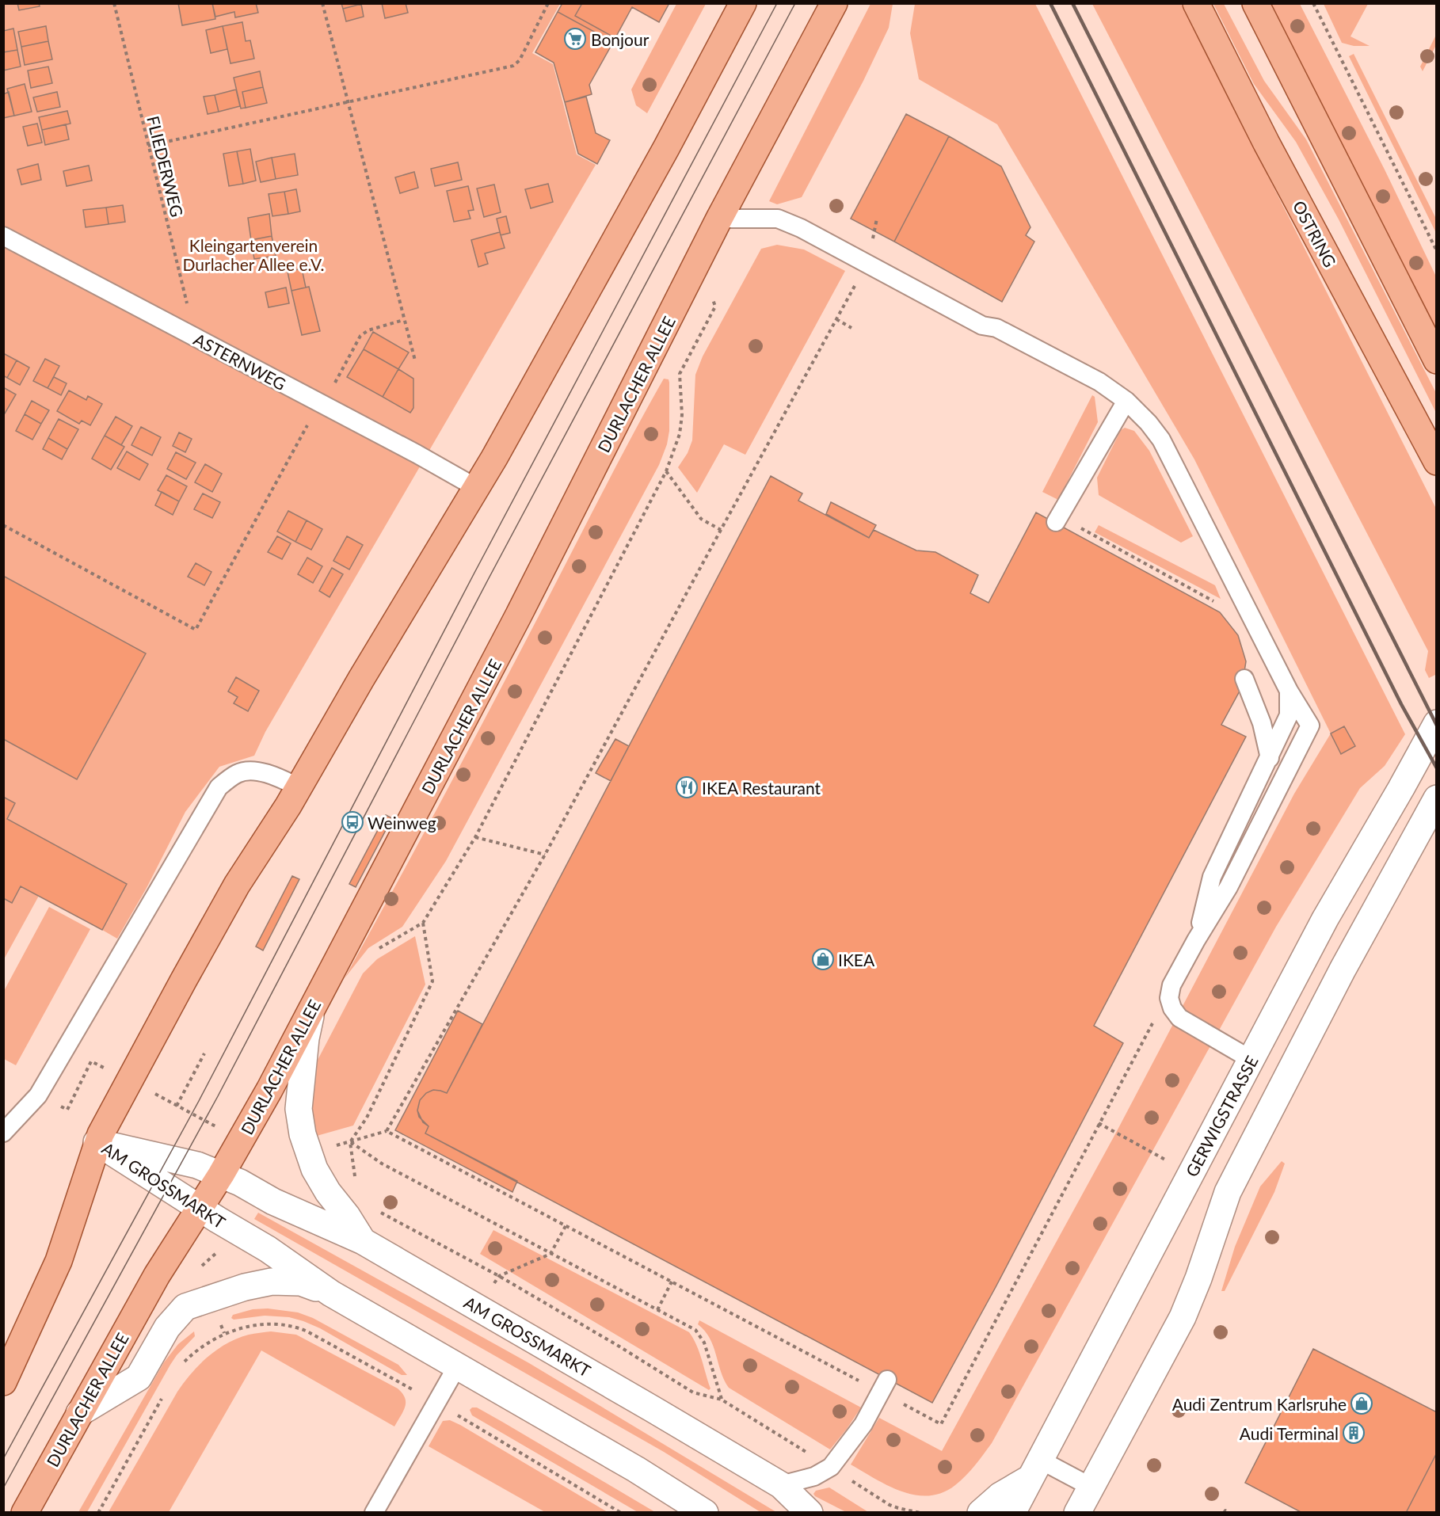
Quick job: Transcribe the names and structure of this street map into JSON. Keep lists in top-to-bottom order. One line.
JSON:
{"streets":{"main road":["OSTRING","DURLACHER ALLEE","GERWIGSTRASSE","AM GROSSMARKT"],"lane":["ASTERNWEG"],"path":["FLIEDERWEG"]},"crossings":[["FLIEDERWEG","ASTERNWEG"],["DURLACHER ALLEE","AM GROSSMARKT"]],"parks":["Kleingartenverein Durlacher Allee e.V."],"places":{"supermarket":["Bonjour"],"restaurant":["IKEA Restaurant"],"bus stop":["Weinweg"],"shop":["IKEA","Audi Zentrum Karlsruhe"],"building":["Audi Terminal"]}}
